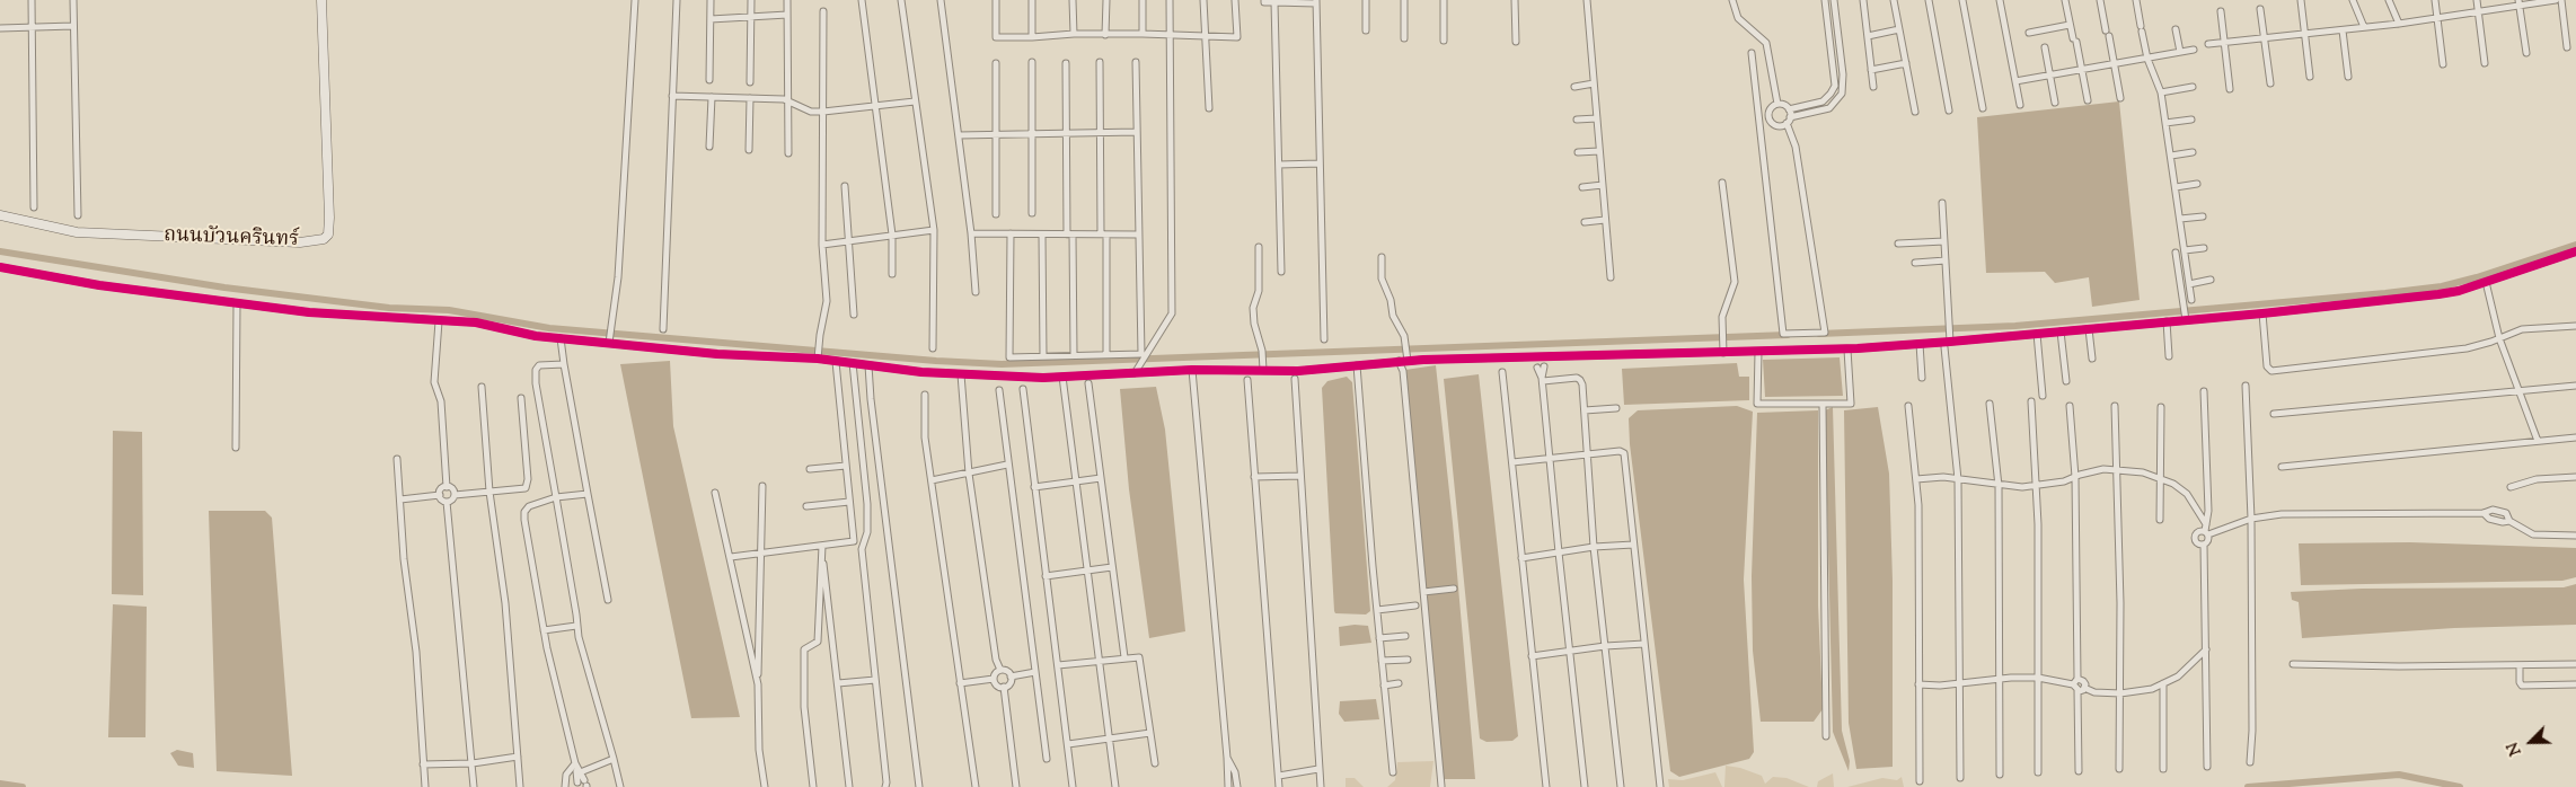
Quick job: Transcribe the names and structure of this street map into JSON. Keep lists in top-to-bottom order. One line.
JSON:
{"streets":{"street":["ถนนบัวนครินทร์"]},"north":"bottom left"}
